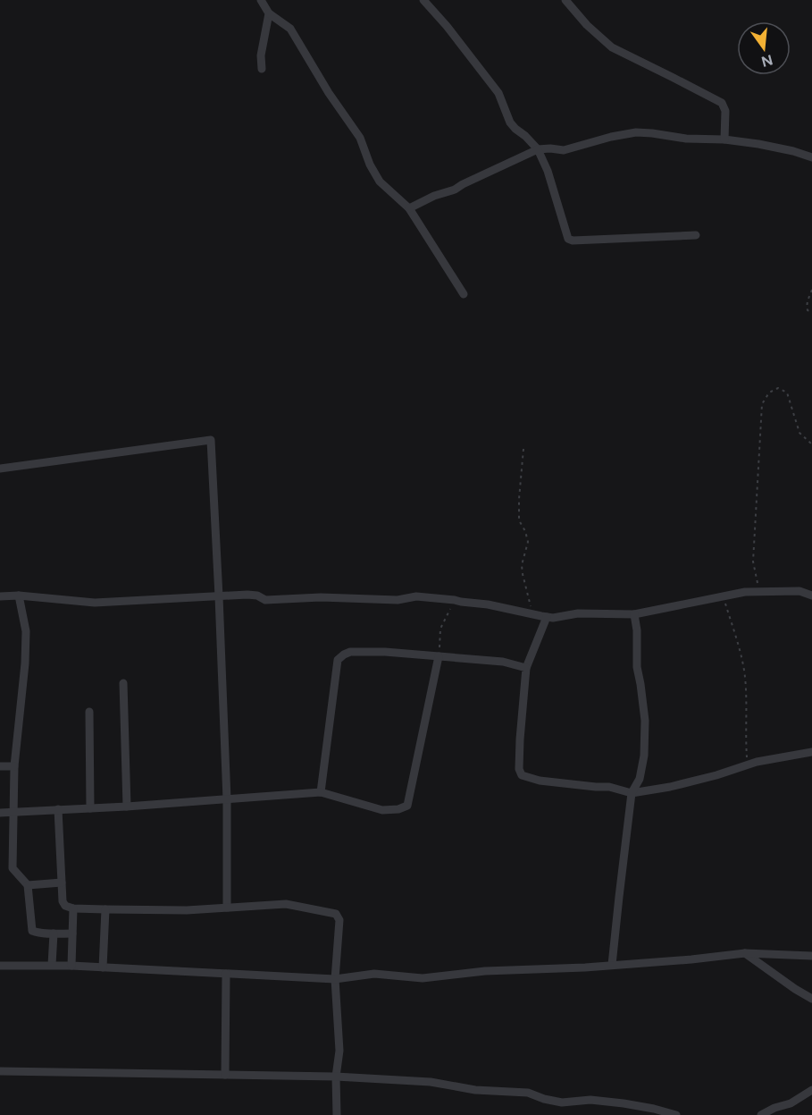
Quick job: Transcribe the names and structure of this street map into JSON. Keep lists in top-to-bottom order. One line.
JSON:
{"north":"bottom"}
